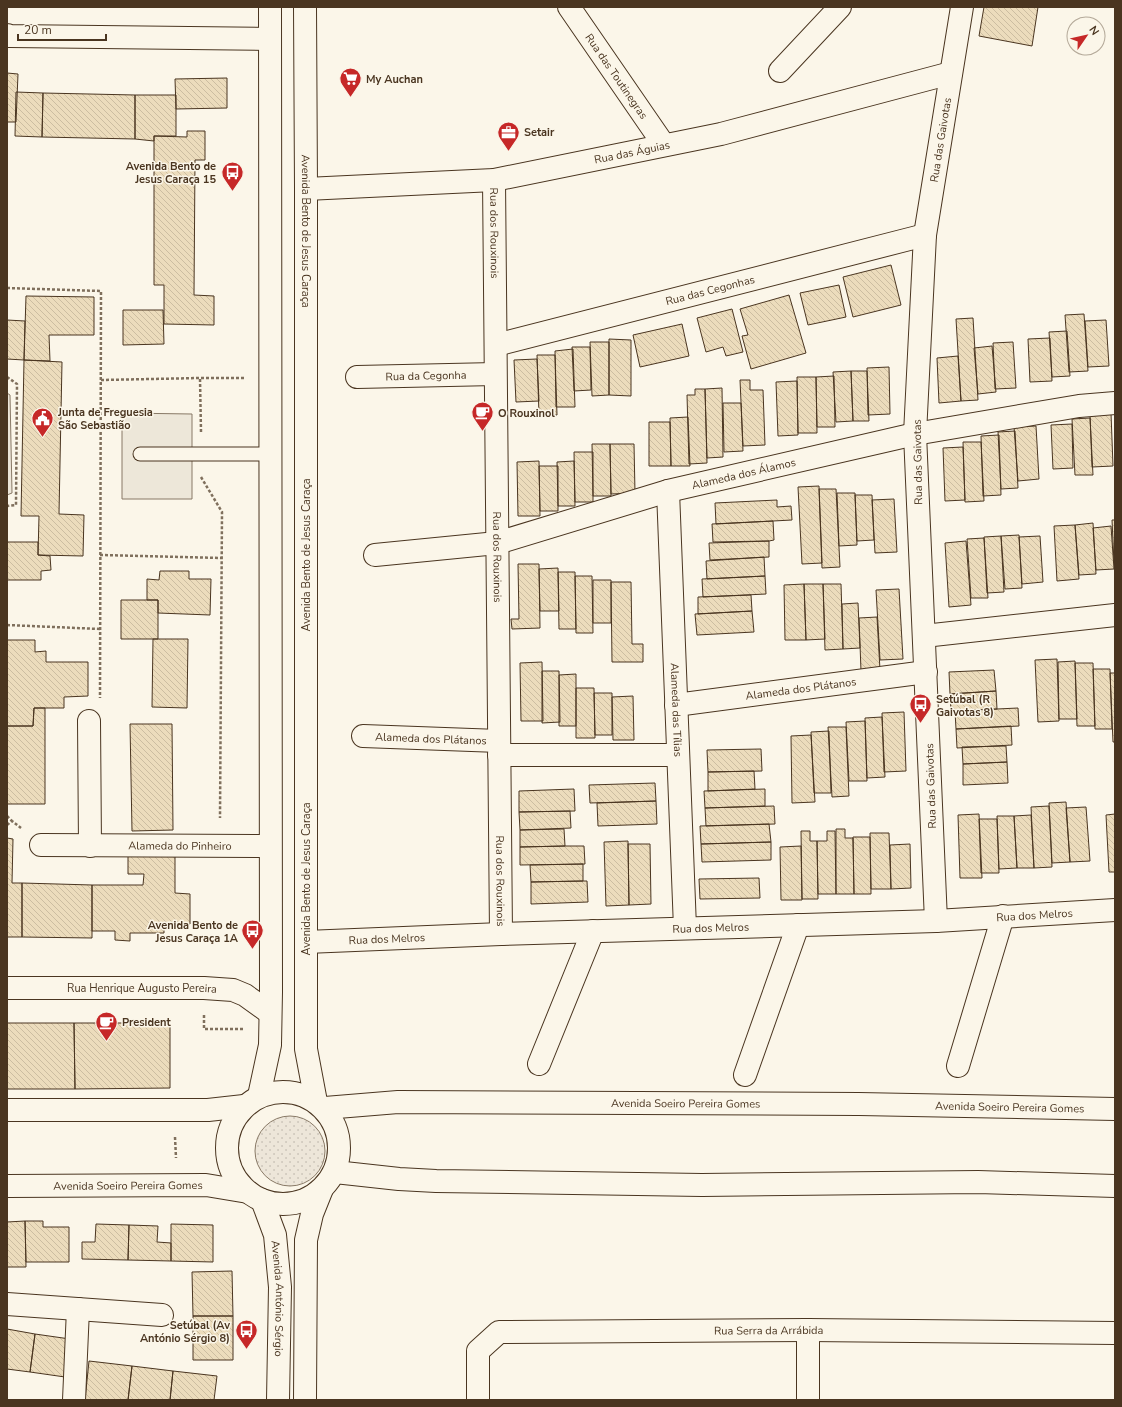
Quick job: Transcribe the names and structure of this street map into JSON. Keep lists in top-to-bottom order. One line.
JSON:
{"streets":{"street":["Rua das Toutinegras","Rua das Gaivotas","Rua das Águias","Avenida Bento de Jesus Caraça","Rua dos Rouxinois","Rua das Cegonhas","Rua da Cegonha","Alameda dos Álamos","Alameda dos Plátanos","Alameda das Tílias","Alameda do Pinheiro","Rua dos Melros","Rua Henrique Augusto Pereira","Avenida Soeiro Pereira Gomes","Avenida António Sérgio","Rua Serra da Arrábida"]},"crossings":[["Rua das Toutinegras","Rua das Águias"],["Rua das Gaivotas","Rua das Águias"],["Rua das Gaivotas","Rua das Cegonhas"],["Rua das Gaivotas","Alameda dos Álamos"],["Rua das Gaivotas","Alameda dos Plátanos"],["Rua das Gaivotas","Rua dos Melros"],["Rua das Águias","Avenida Bento de Jesus Caraça"],["Rua das Águias","Rua dos Rouxinois"],["Avenida Bento de Jesus Caraça","Rua dos Melros"],["Avenida Bento de Jesus Caraça","Avenida Soeiro Pereira Gomes"],["Avenida Bento de Jesus Caraça","Avenida António Sérgio"],["Rua dos Rouxinois","Rua das Cegonhas"],["Rua dos Rouxinois","Rua da Cegonha"],["Rua dos Rouxinois","Alameda dos Álamos"],["Rua dos Rouxinois","Alameda dos Plátanos"],["Rua dos Rouxinois","Rua dos Melros"],["Alameda dos Álamos","Alameda das Tílias"],["Alameda dos Plátanos","Alameda das Tílias"],["Alameda das Tílias","Rua dos Melros"],["Avenida Soeiro Pereira Gomes","Avenida António Sérgio"]],"places":{"supermarket":["My Auchan"],"office":["Setair"],"bus stop":["Avenida Bento de Jesus Caraça 15","Setúbal (R Gaivotas 8)","Avenida Bento de Jesus Caraça 1A","Setúbal (Av António Sérgio 8)"],"cafe":["O Rouxinol","President"],"public building":["Junta de Freguesia São Sebastião"]},"scale_bar":"20 m","north":"top right"}
